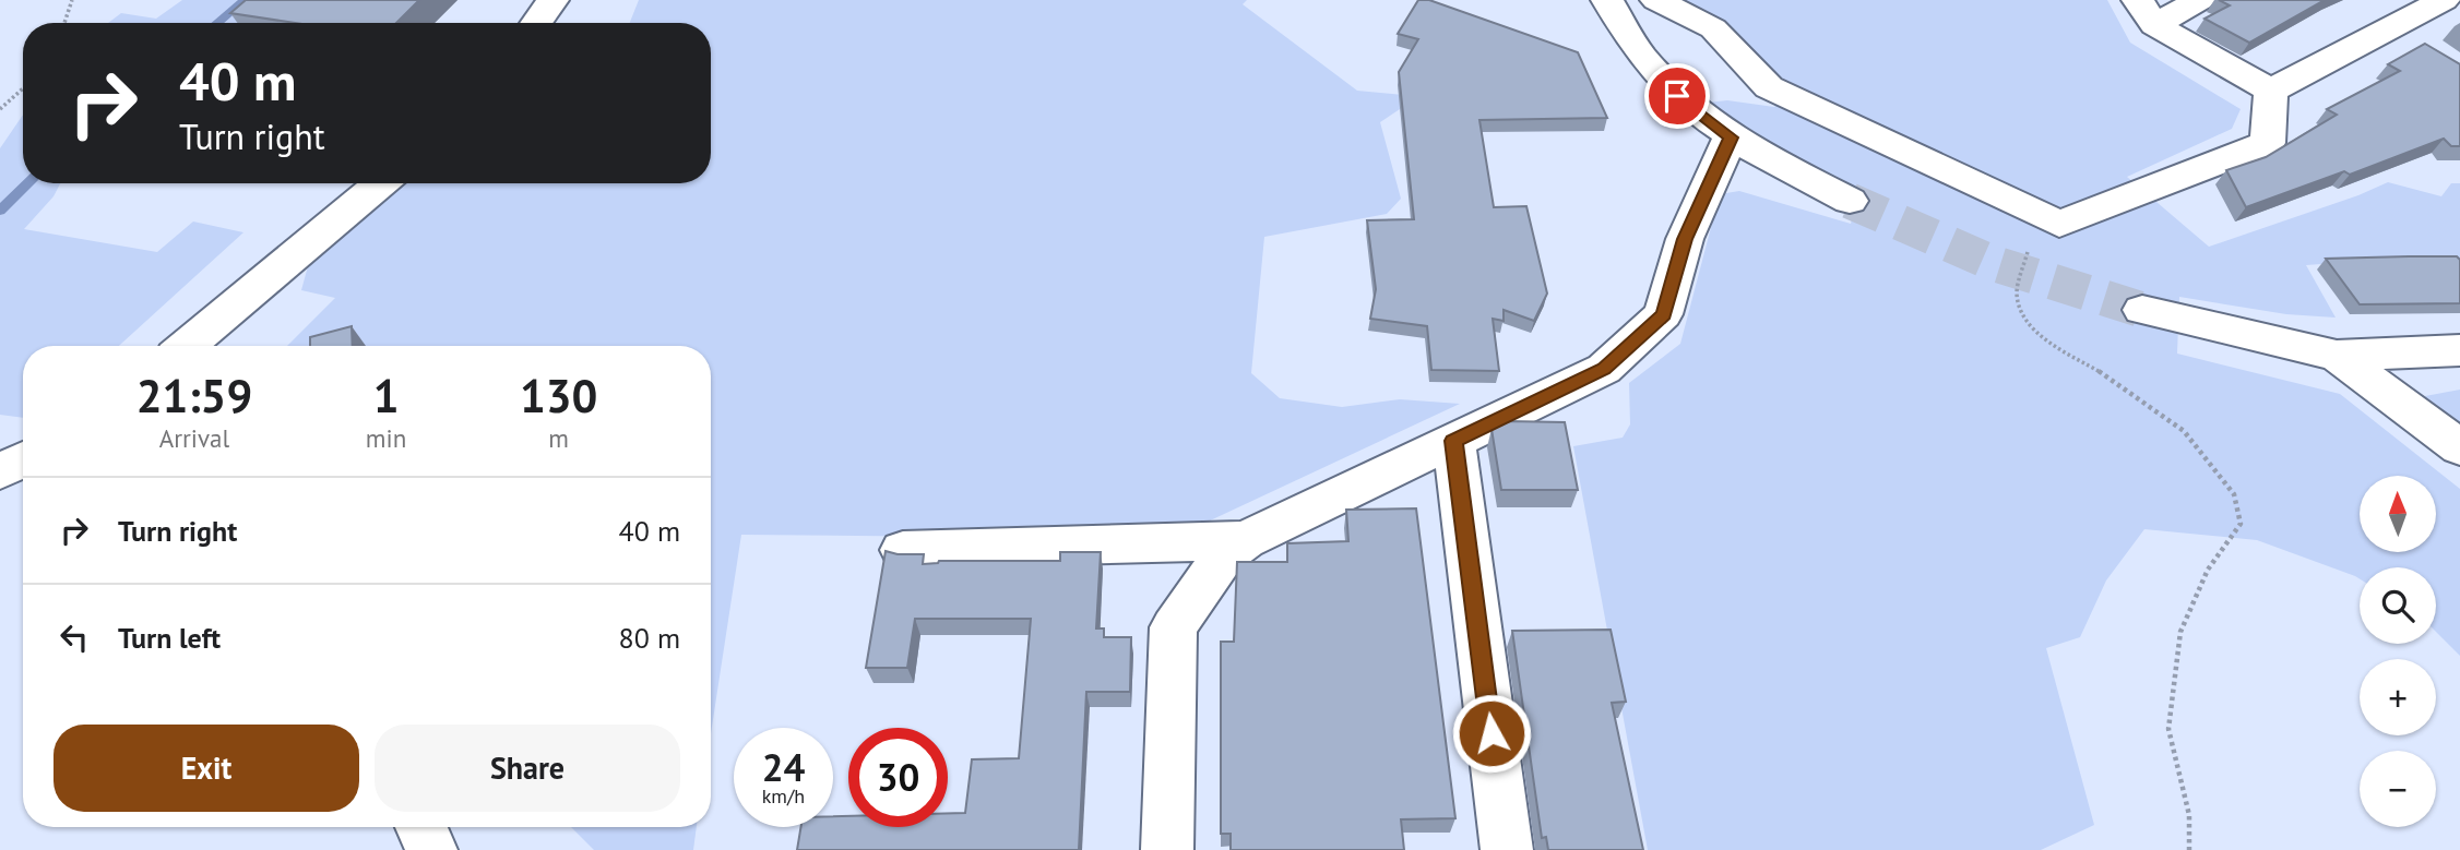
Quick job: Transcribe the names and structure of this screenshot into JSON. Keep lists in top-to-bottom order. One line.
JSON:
{"north":"top","page":{"turn":["40 m","Turn right"],"eta":["21:59","Arrival","1","min","130","m"],"map_buttons":["+","−"],"list":[{"name":"Turn right","value":"40 m"},{"name":"Turn left","value":"80 m"}],"buttons":["Exit","Share"],"speed":"24 km/h","limit":"30"}}
